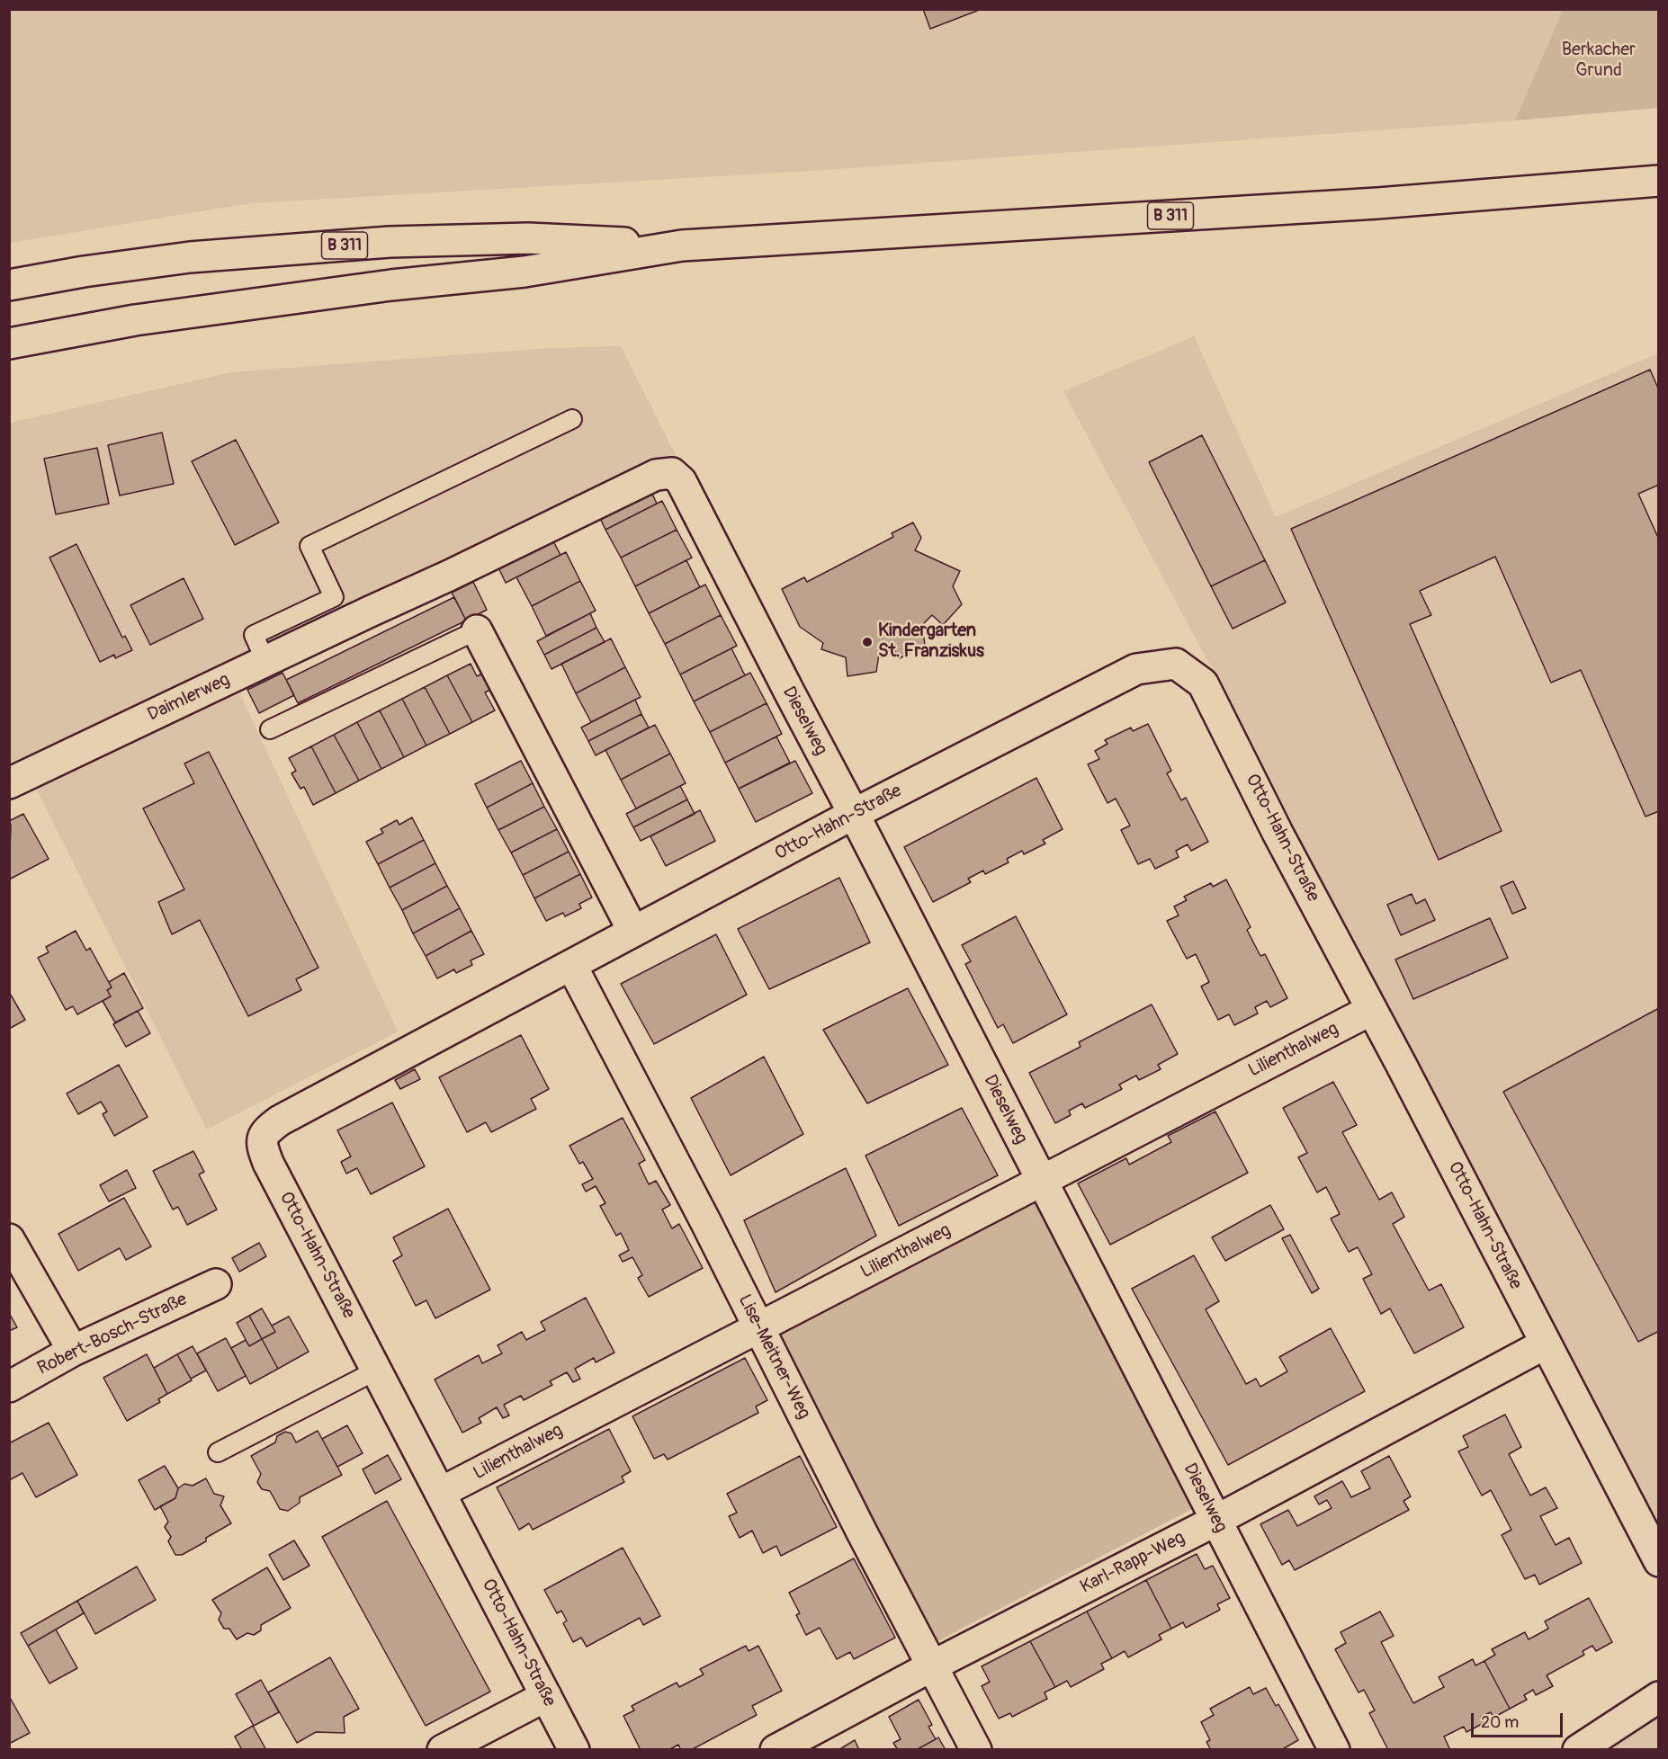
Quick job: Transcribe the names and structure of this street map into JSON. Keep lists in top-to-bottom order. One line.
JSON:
{"streets":{"street":["B 311","Daimlerweg","Dieselweg","Otto-Hahn-Straße","Lilienthalweg","Robert-Bosch-Straße","Lise-Meitner-Weg","Karl-Rapp-Weg"]},"crossings":[["Daimlerweg","Dieselweg"],["Dieselweg","Otto-Hahn-Straße"],["Dieselweg","Lilienthalweg"],["Dieselweg","Karl-Rapp-Weg"],["Otto-Hahn-Straße","Lilienthalweg"],["Otto-Hahn-Straße","Lise-Meitner-Weg"],["Otto-Hahn-Straße","Karl-Rapp-Weg"],["Lilienthalweg","Lise-Meitner-Weg"],["Lise-Meitner-Weg","Karl-Rapp-Weg"]],"parks":["Berkacher Grund"],"places":["Kindergarten St. Franziskus"],"scale_bar":"20 m"}
